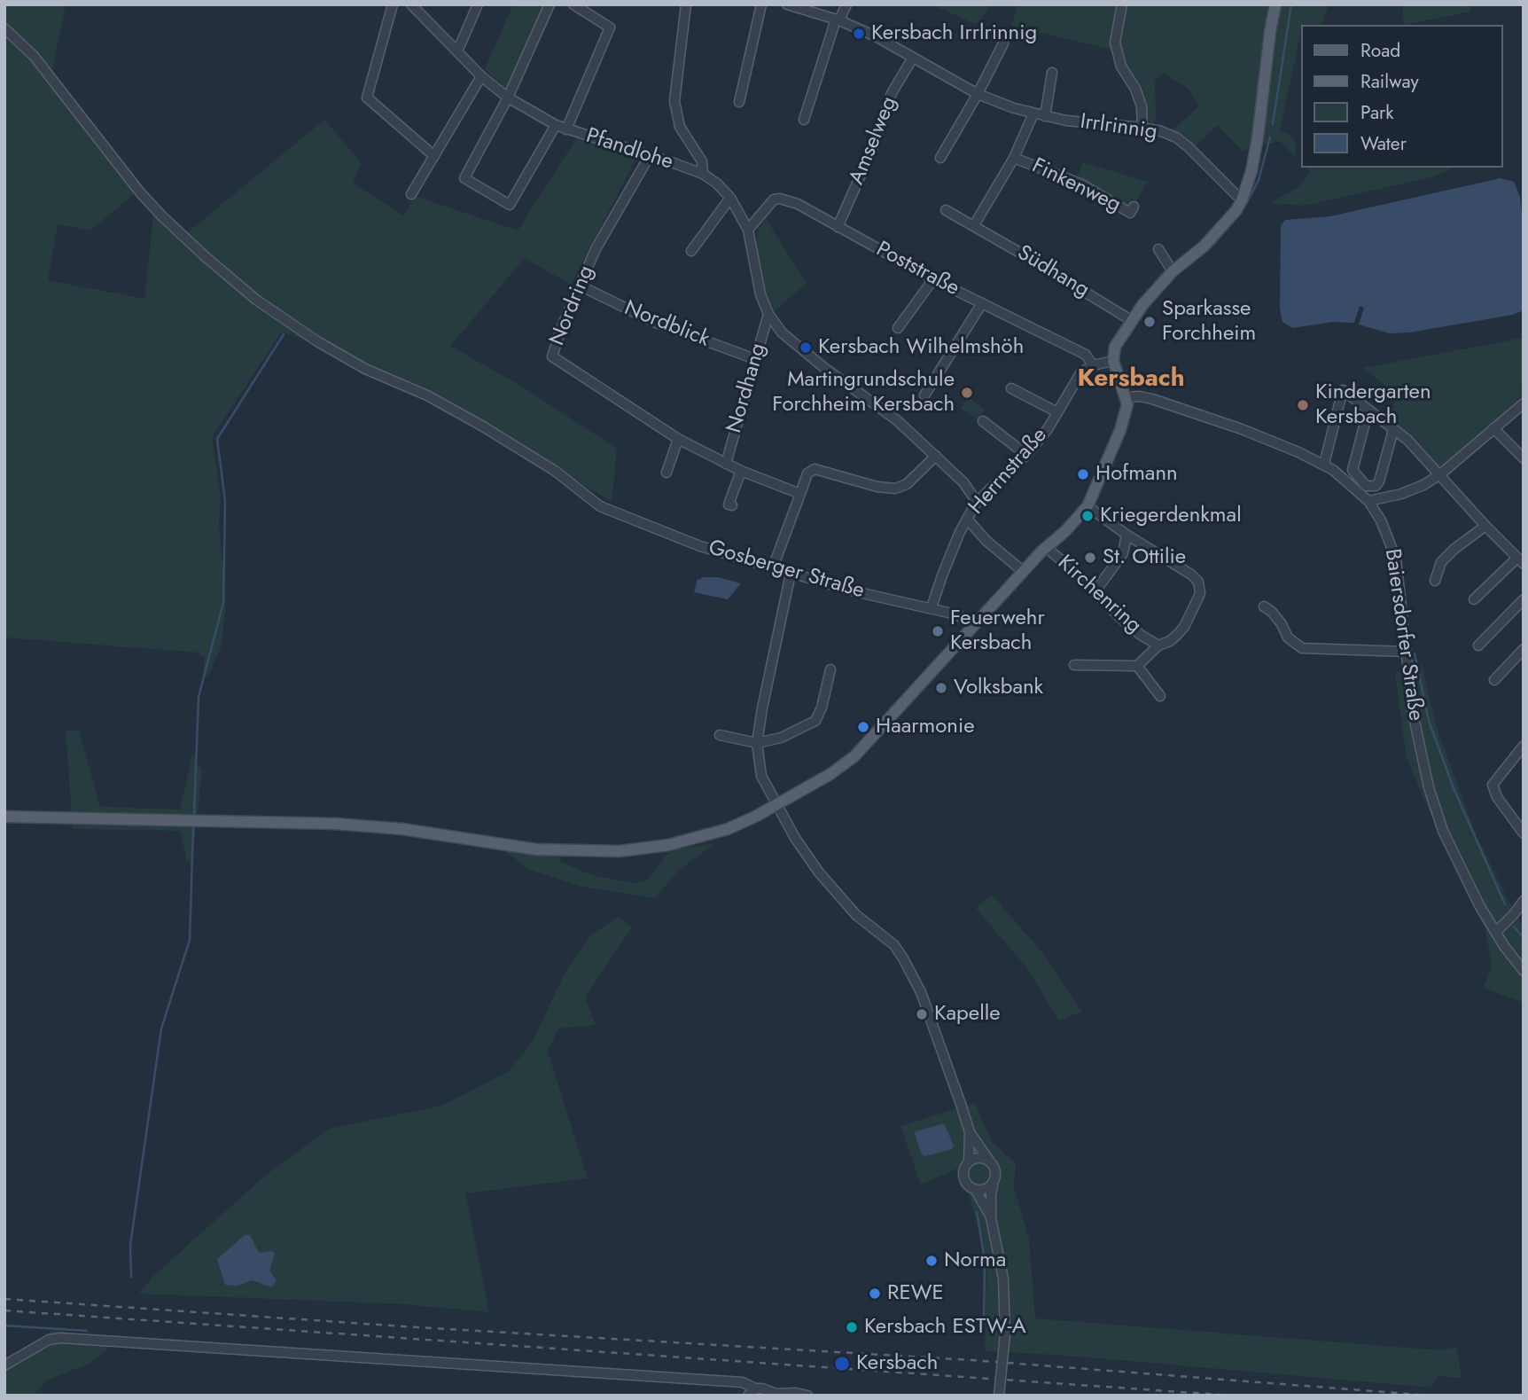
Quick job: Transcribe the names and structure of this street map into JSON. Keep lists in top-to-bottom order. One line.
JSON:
{"streets":{"street":["Irrlrinnig","Amselweg","Pfandlohe","Finkenweg","Poststraße","Südhang","Nordring","Nordblick","Nordhang","Herrnstraße","Gosberger Straße","Kirchenring","Baiersdorfer Straße"]},"crossings":[["Irrlrinnig","Amselweg"],["Amselweg","Poststraße"],["Pfandlohe","Nordring"],["Poststraße","Herrnstraße"],["Nordring","Nordblick"],["Nordring","Nordhang"],["Nordblick","Nordhang"],["Herrnstraße","Gosberger Straße"]],"districts":["Kersbach"],"places":["Kersbach Irrlrinnig","Sparkasse Forchheim","Kersbach Wilhelmshöh","Martingrundschule Forchheim Kersbach","Kindergarten Kersbach","Hofmann","Kriegerdenkmal","St. Ottilie","Feuerwehr Kersbach","Volksbank","Haarmonie","Kapelle","Norma","REWE","Kersbach ESTW-A","Kersbach"],"legend":["Road","Railway","Park","Water"]}
